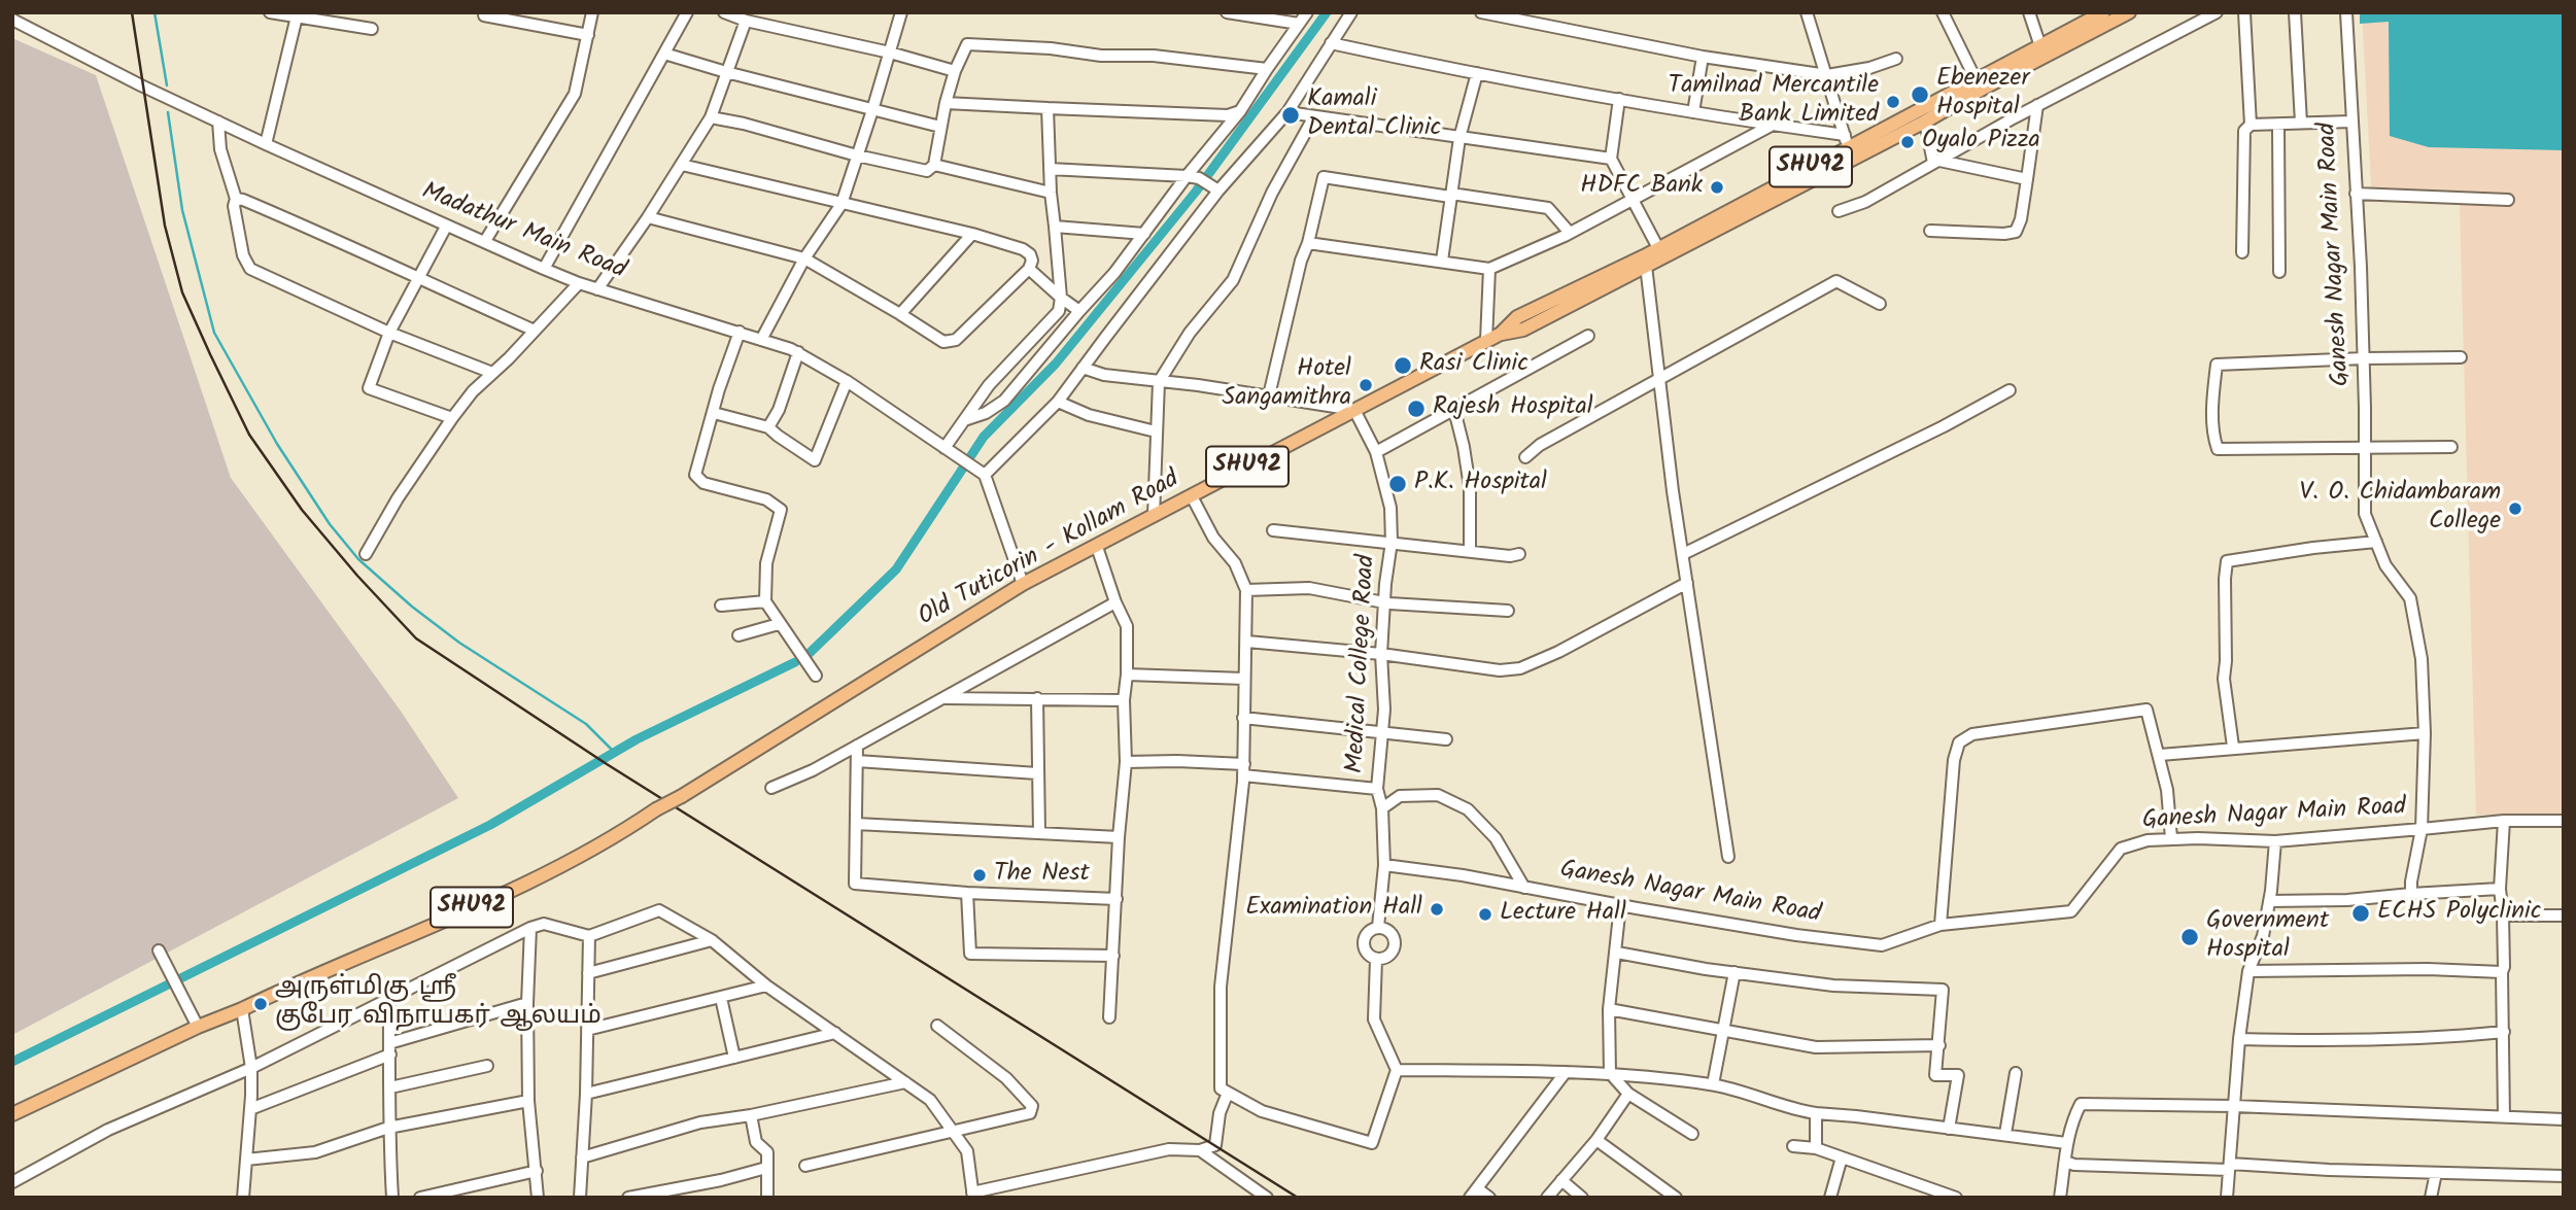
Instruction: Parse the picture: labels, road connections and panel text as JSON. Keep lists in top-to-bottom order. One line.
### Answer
{"streets":{"main road":["SHU92","Old Tuticorin - Kollam Road"],"street":["Madathur Main Road","Ganesh Nagar Main Road","Medical College Road"]},"crossings":[["Ganesh Nagar Main Road","Medical College Road"],["Old Tuticorin - Kollam Road","Medical College Road"]],"places":["Ebenezer Hospital","Tamilnad Mercantile Bank Limited","Kamali Dental Clinic","Oyalo Pizza","HDFC Bank","Rasi Clinic","Hotel Sangamithra","Rajesh Hospital","P.K. Hospital","V. O. Chidambaram College","The Nest","Examination Hall","ECHS Polyclinic","Lecture Hall","Government Hospital","அருள்மிகு ஶ்ரீ குபேர விநாயகர் ஆலயம்"]}
